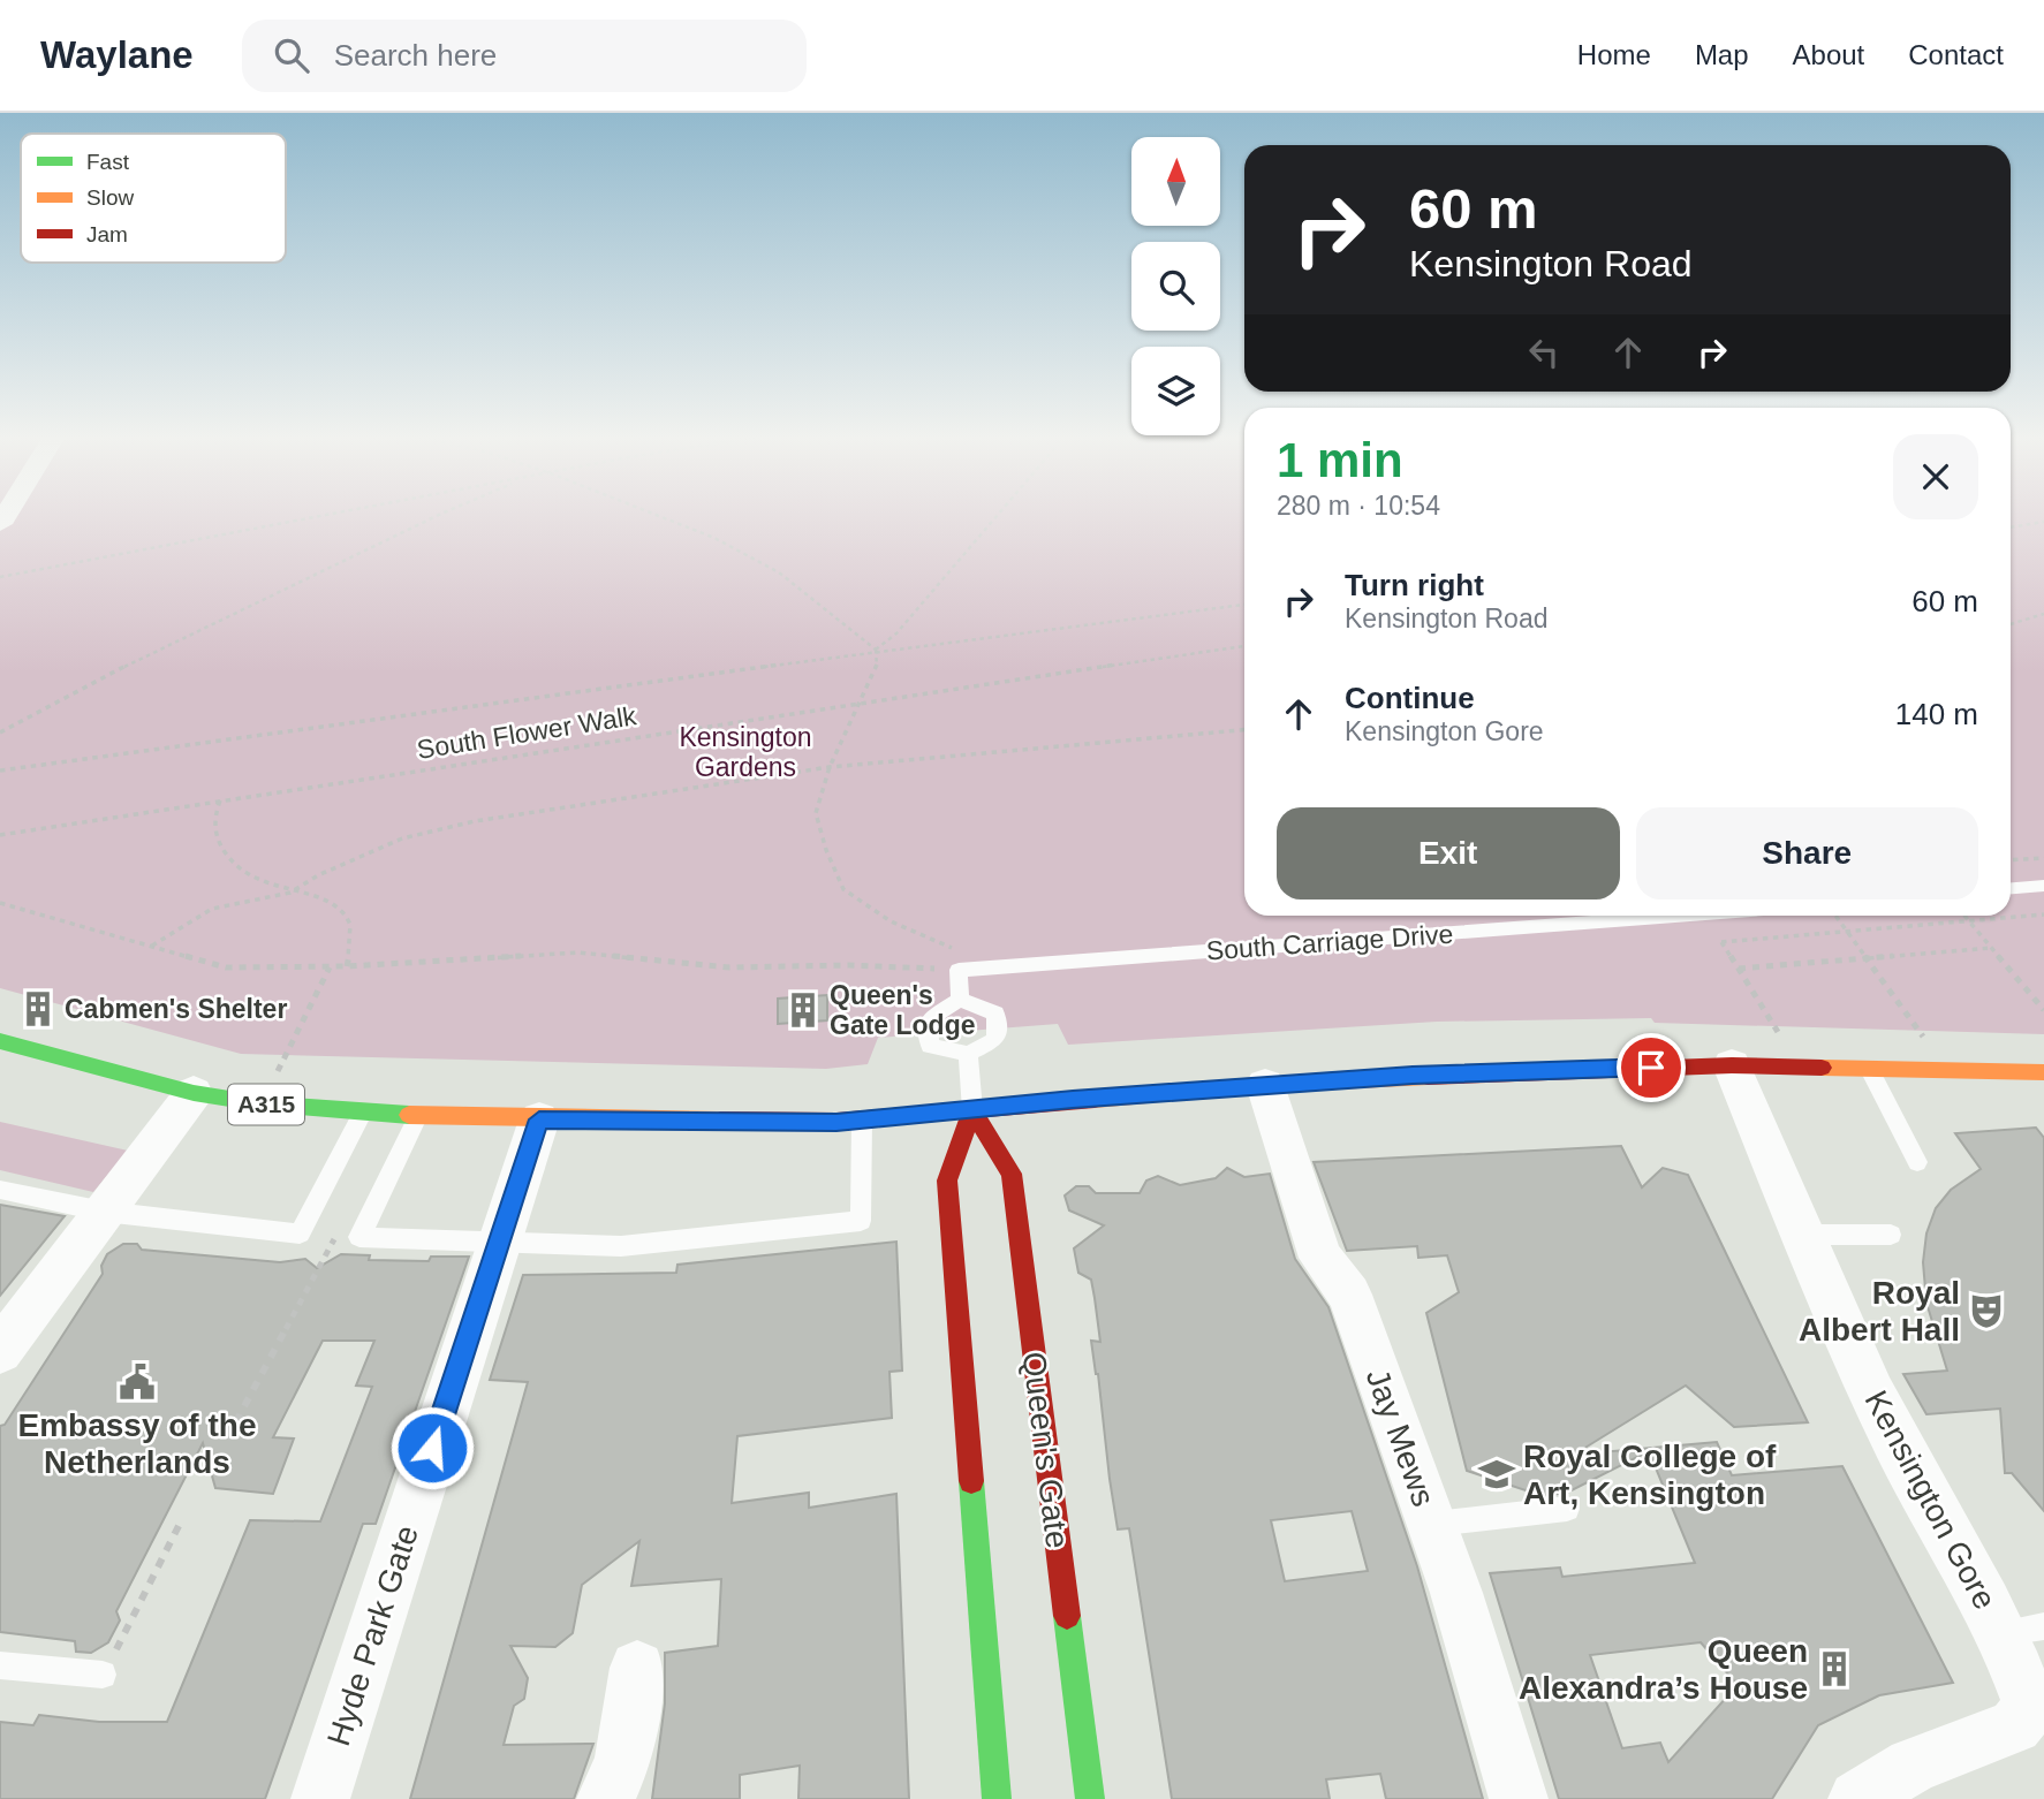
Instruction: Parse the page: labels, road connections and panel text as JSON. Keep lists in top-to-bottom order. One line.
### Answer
{"streets":{"main road":["A315","Queen's Gate"],"street":["Jay Mews","Kensington Gore","Hyde Park Gate"],"lane":["South Carriage Drive"],"path":["South Flower Walk"]},"crossings":[["A315","Jay Mews"],["A315","Queen's Gate"],["A315","Kensington Gore"],["A315","Hyde Park Gate"]],"parks":["Kensington Gardens"],"places":{"building":["Cabmen's Shelter","Queen's Gate Lodge","Queen Alexandra’s House"],"theatre":["Royal Albert Hall"],"public building":["Embassy of the Netherlands"],"school or university":["Royal College of Art, Kensington"]},"legend":["Fast","Slow","Jam"],"north":"top","page":{"header":"Waylane","search":"Search here","nav":["Home","Map","About","Contact"],"turn":["60 m","Kensington Road"],"heading":["1 min","280 m · 10:54"],"list":[{"name":"Turn right","note":"Kensington Road","value":"60 m"},{"name":"Continue","note":"Kensington Gore","value":"140 m"}],"buttons":["Exit","Share"]}}
